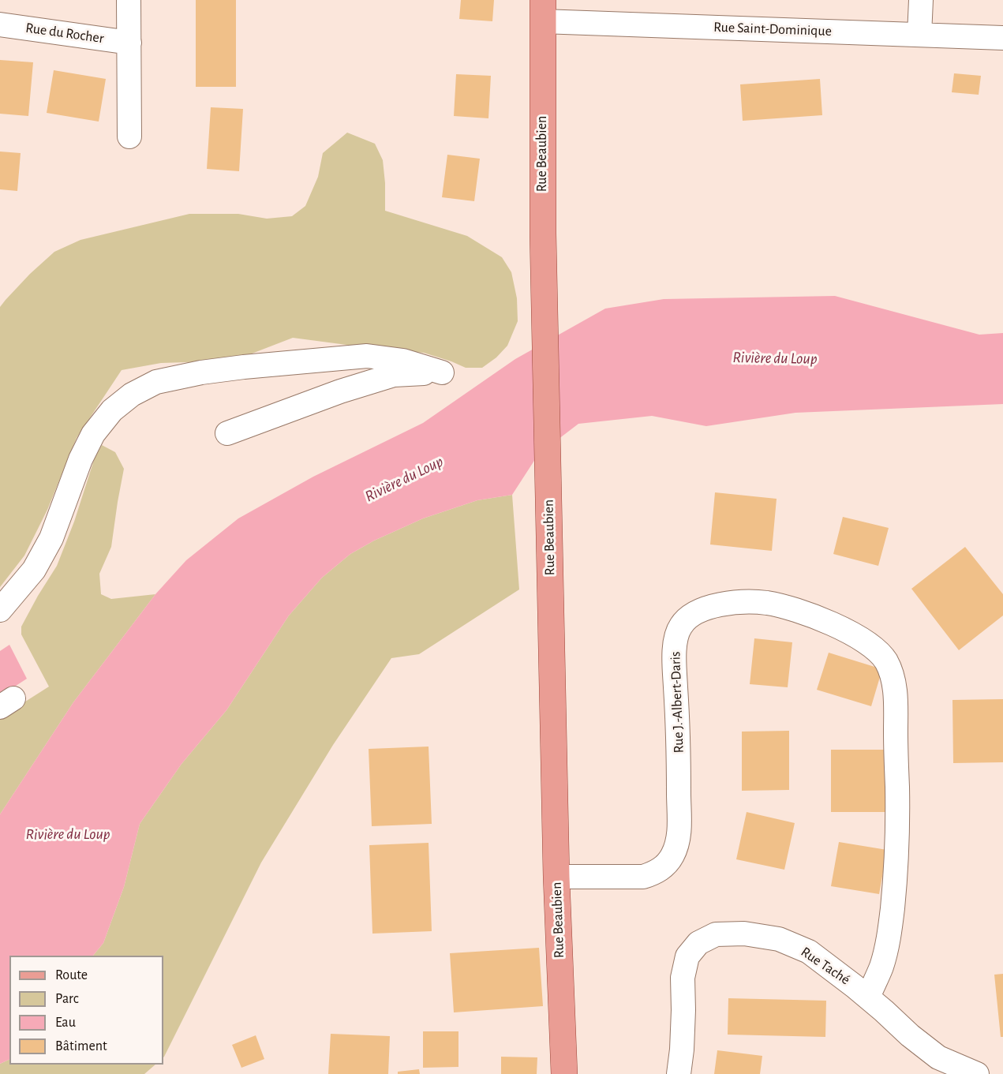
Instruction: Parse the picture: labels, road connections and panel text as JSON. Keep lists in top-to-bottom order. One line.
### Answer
{"streets":{"main road":["Rue Beaubien"],"street":["Rue Saint-Dominique","Rue du Rocher","Rue J.-Albert-Daris","Rue Taché"]},"crossings":[["Rue Saint-Dominique","Rue Beaubien"],["Rue Beaubien","Rue J.-Albert-Daris"],["Rue J.-Albert-Daris","Rue Taché"]],"water":["Rivière du Loup"],"legend":["Route","Parc","Eau","Bâtiment"]}
